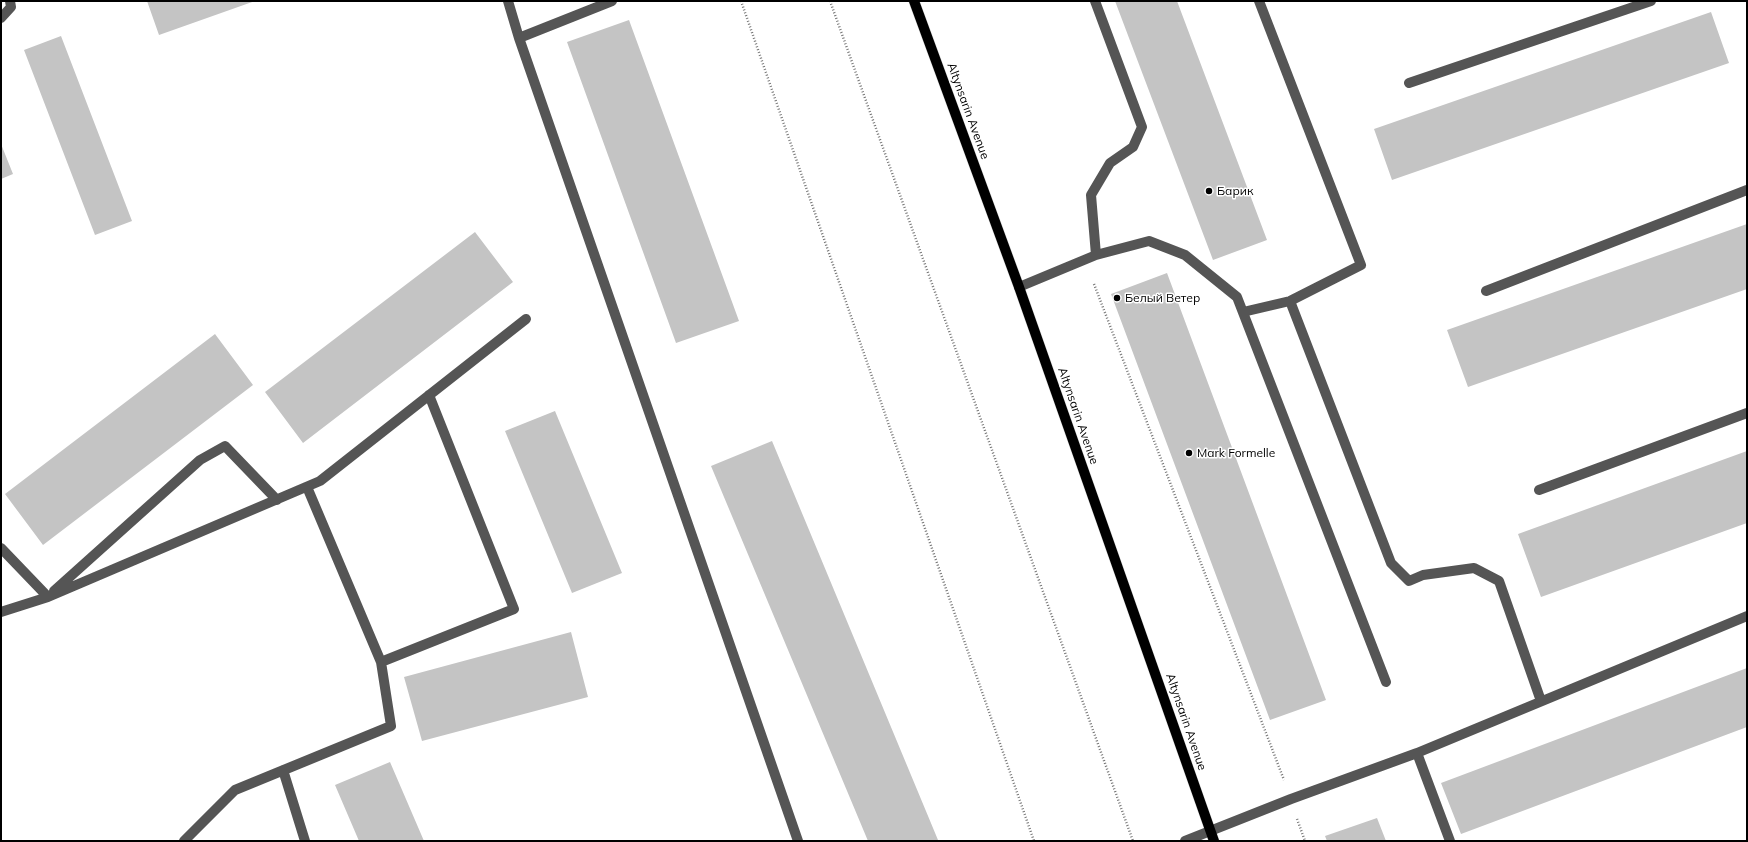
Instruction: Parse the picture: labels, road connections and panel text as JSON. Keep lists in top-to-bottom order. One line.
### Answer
{"streets":{"main road":["Altynsarin Avenue"]},"places":["Барик","Белый Ветер","Mark Formelle"]}
